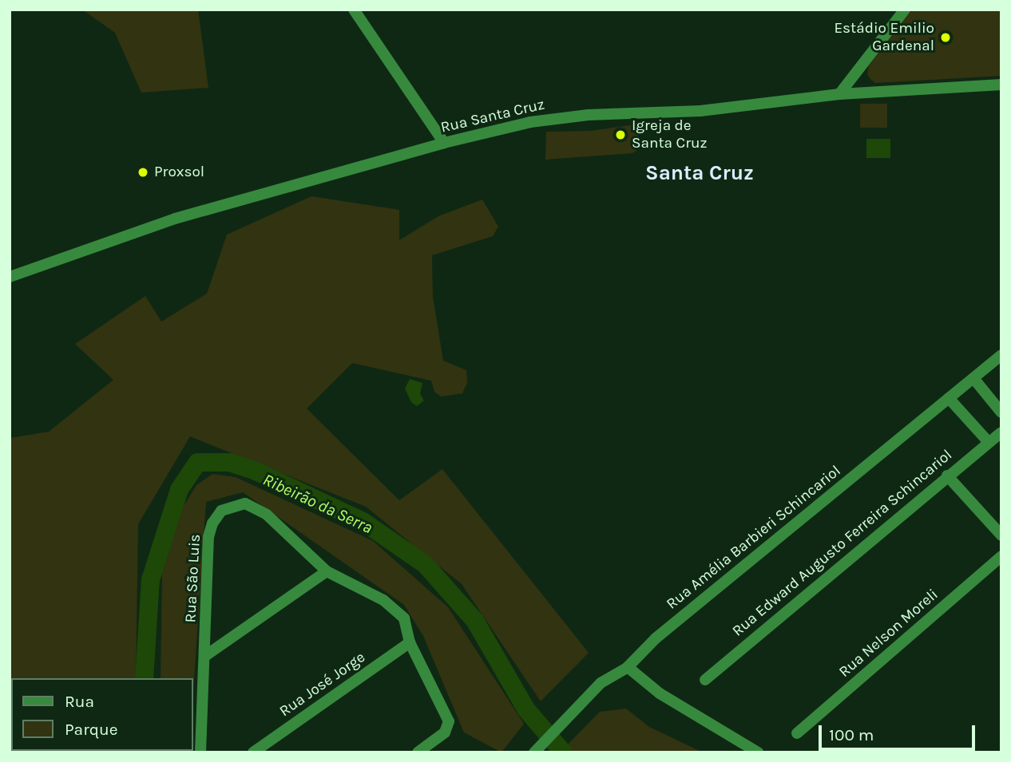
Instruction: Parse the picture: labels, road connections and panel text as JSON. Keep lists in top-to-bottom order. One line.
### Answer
{"streets":{"street":["Rua Santa Cruz","Rua Amélia Barbieri Schincariol","Rua Edward Augusto Ferreira Schincariol","Rua São Luis","Rua Nelson Moreli","Rua José Jorge"]},"crossings":[["Rua São Luis","Rua José Jorge"]],"districts":["Santa Cruz"],"water":["Ribeirão da Serra"],"places":["Estádio Emilio Gardenal","Igreja de Santa Cruz","Proxsol"],"legend":["Rua","Parque"],"scale_bar":"100 m"}
